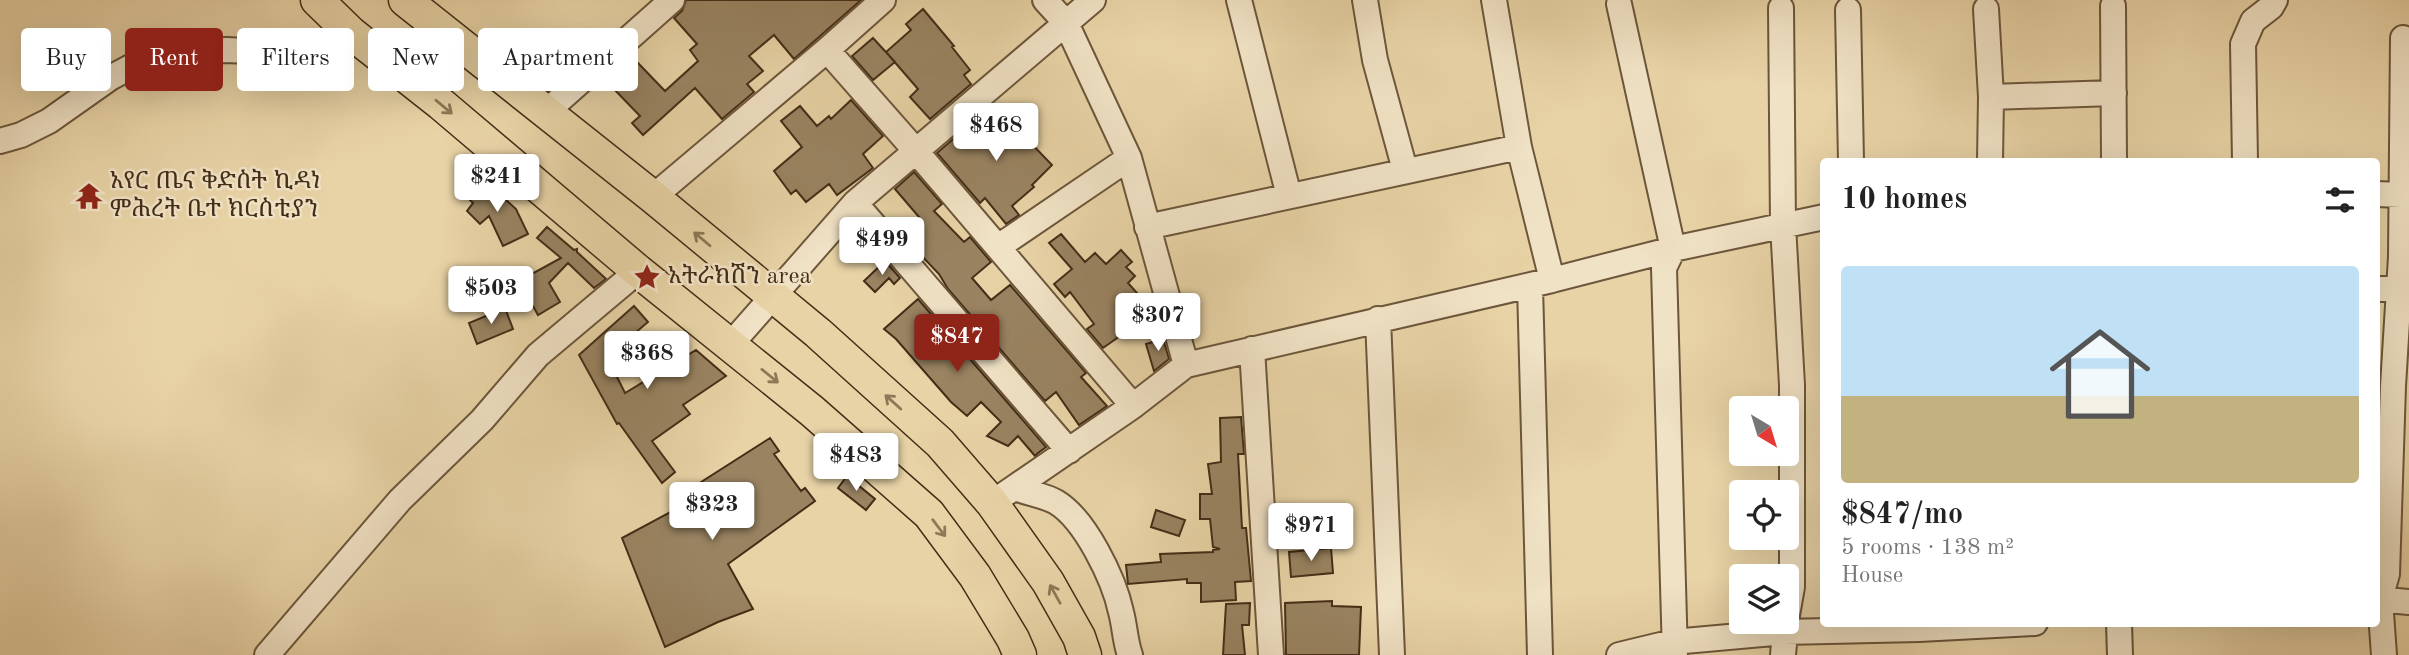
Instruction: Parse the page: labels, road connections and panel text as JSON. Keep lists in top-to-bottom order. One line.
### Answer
{"places":{"temple":["አየር ጤና ቅድስት ኪዳነ ምሕረት ቤተ ክርስቲያን"],"place":["አትራክሽን area"]},"north":"bottom right","page":{"chip":["Buy","Rent","Filters","New","Apartment"],"price":["$468","$241","$499","$503","$307","$847","$368","$483","$323","$971"],"heading":"10 homes","list":[{"name":"$847/mo","note":"5 rooms · 138 m² · House"}]}}
